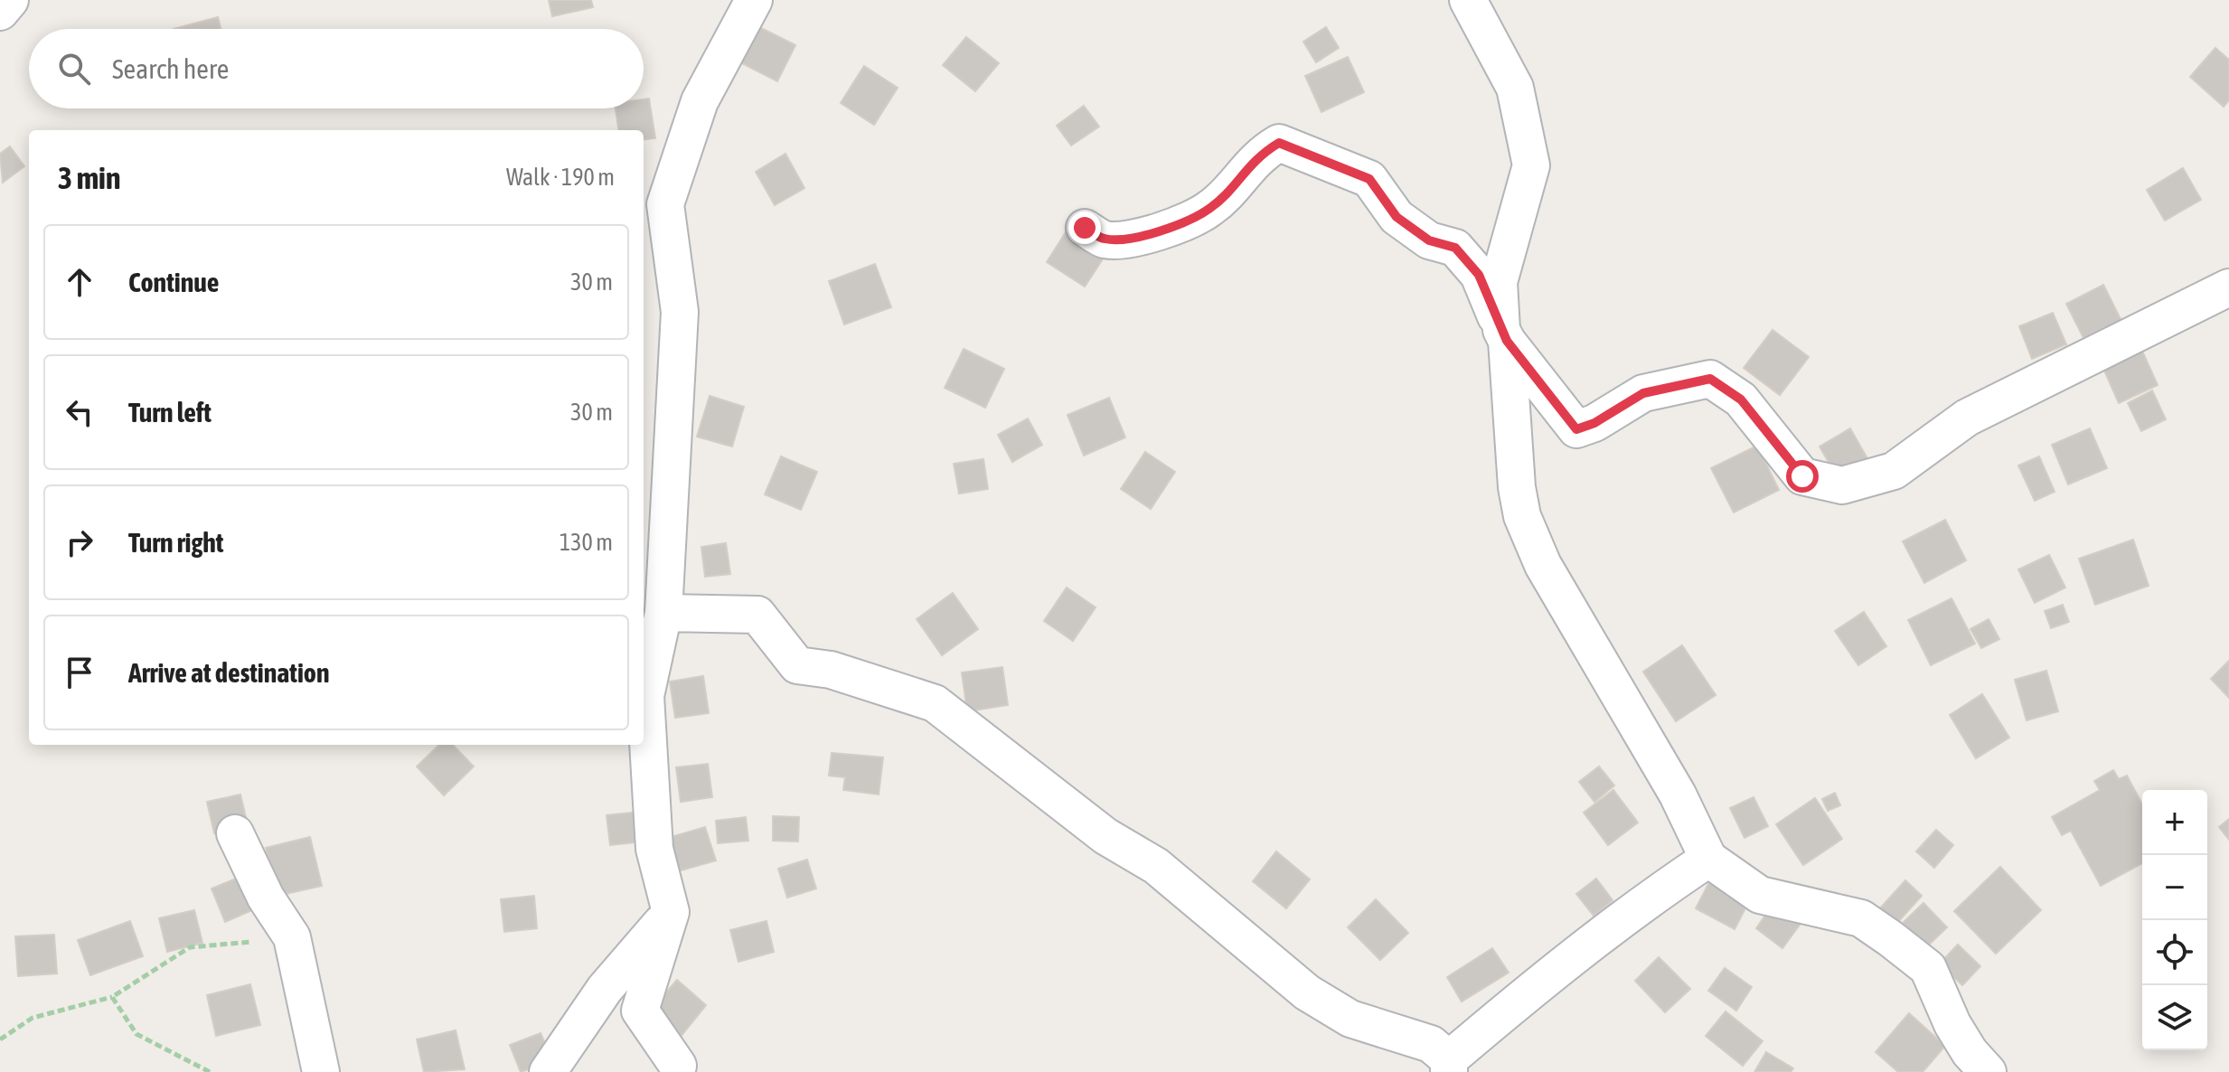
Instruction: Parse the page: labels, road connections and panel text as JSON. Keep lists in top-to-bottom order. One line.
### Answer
{"page":{"search":"Search here","heading":["3 min","Walk · 190 m"],"list":[["Continue","30 m"],["Turn left","30 m"],["Turn right","130 m"],"Arrive at destination"],"map_buttons":["+","−"]}}
